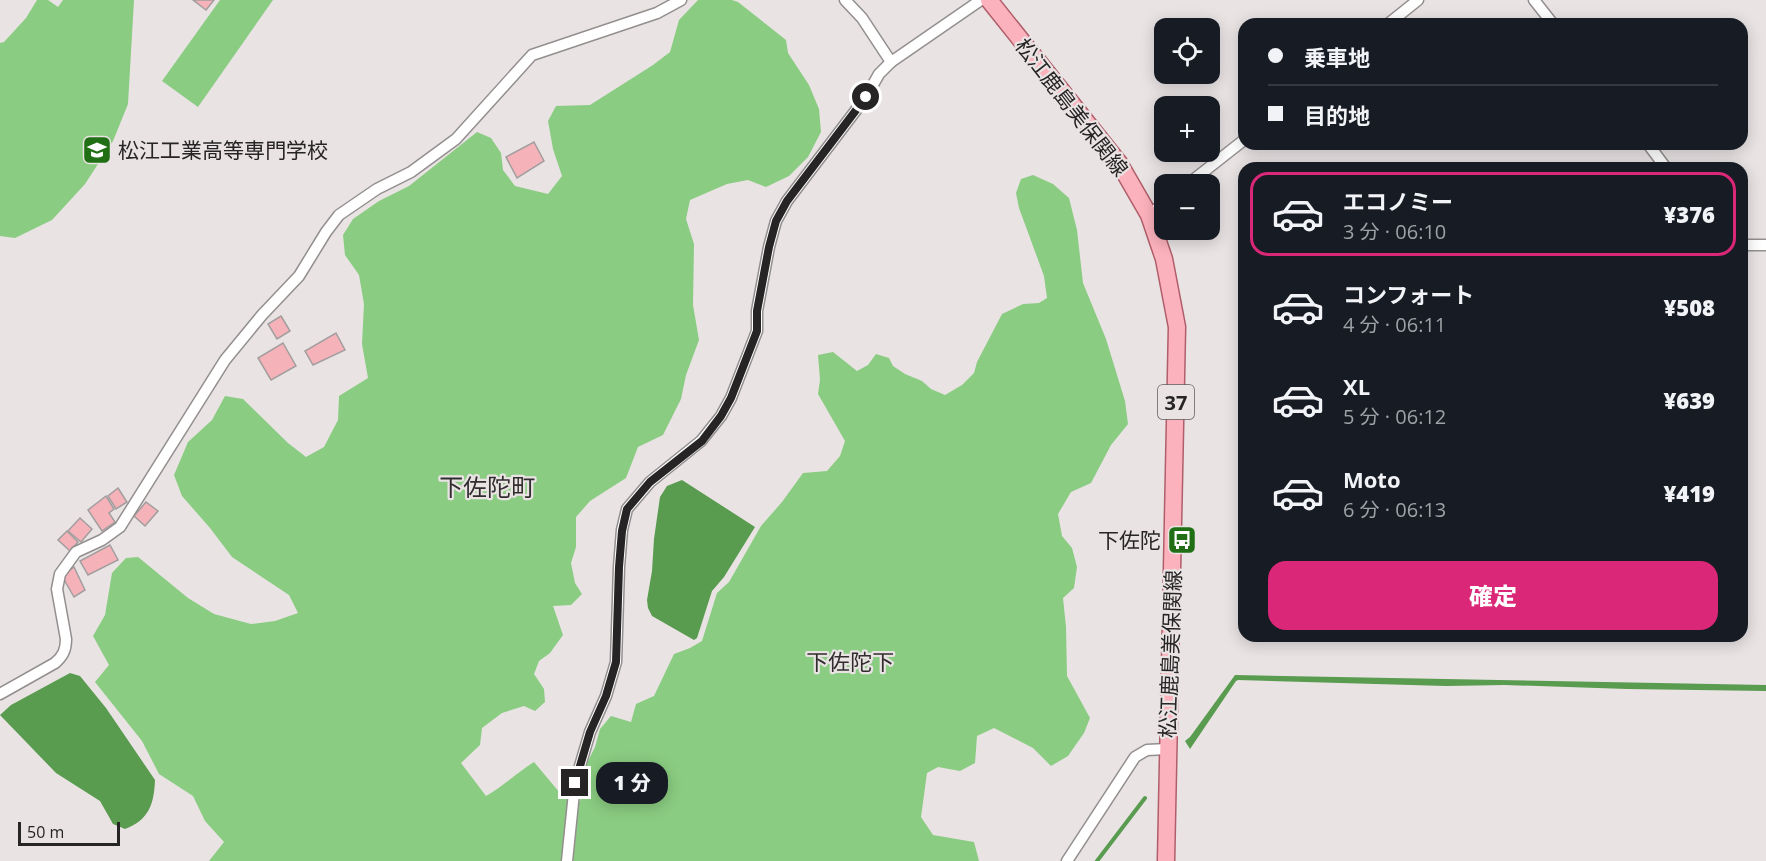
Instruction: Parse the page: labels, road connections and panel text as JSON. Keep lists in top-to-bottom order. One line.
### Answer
{"streets":{"main road":["松江鹿島美保関線","37"]},"districts":["下佐陀町","下佐陀下"],"places":{"school or university":["松江工業高等専門学校"],"bus stop":["下佐陀"]},"scale_bar":"50 m","page":{"map_buttons":["+","−"],"banner":["乗車地","目的地"],"list":[{"name":"エコノミー","note":"3 分 · 06:10","value":"¥376"},{"name":"コンフォート","note":"4 分 · 06:11","value":"¥508"},{"name":"XL","note":"5 分 · 06:12","value":"¥639"},{"name":"Moto","note":"6 分 · 06:13","value":"¥419"}],"buttons":"確定","bubble":"1 分","scale":"50 m"}}
